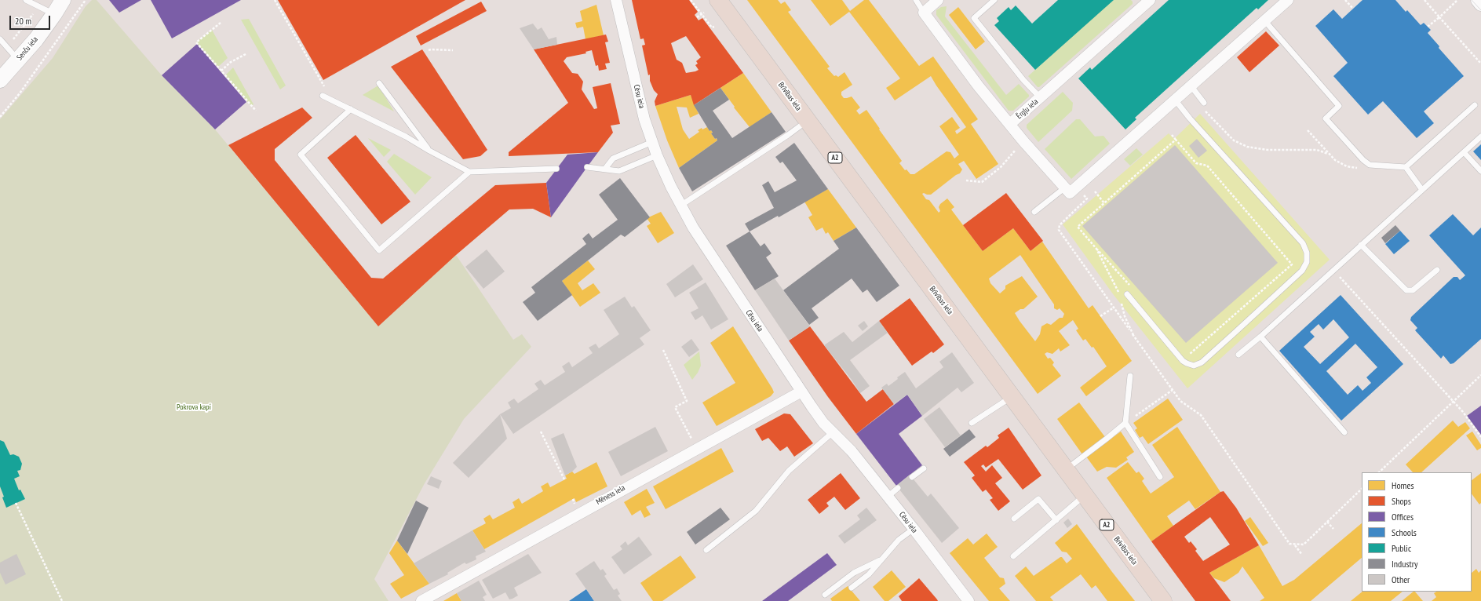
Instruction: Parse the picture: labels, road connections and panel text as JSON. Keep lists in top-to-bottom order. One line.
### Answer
{"streets":{"highway":["Brīvības iela","A2"],"main road":["Senču iela"],"street":["Cēsu iela","Ērgļu iela","Mēness iela"]},"crossings":[["Cēsu iela","Mēness iela"]],"parks":["Pokrova kapi"],"legend":["Homes","Shops","Offices","Schools","Public","Industry","Other"],"scale_bar":"20 m"}
